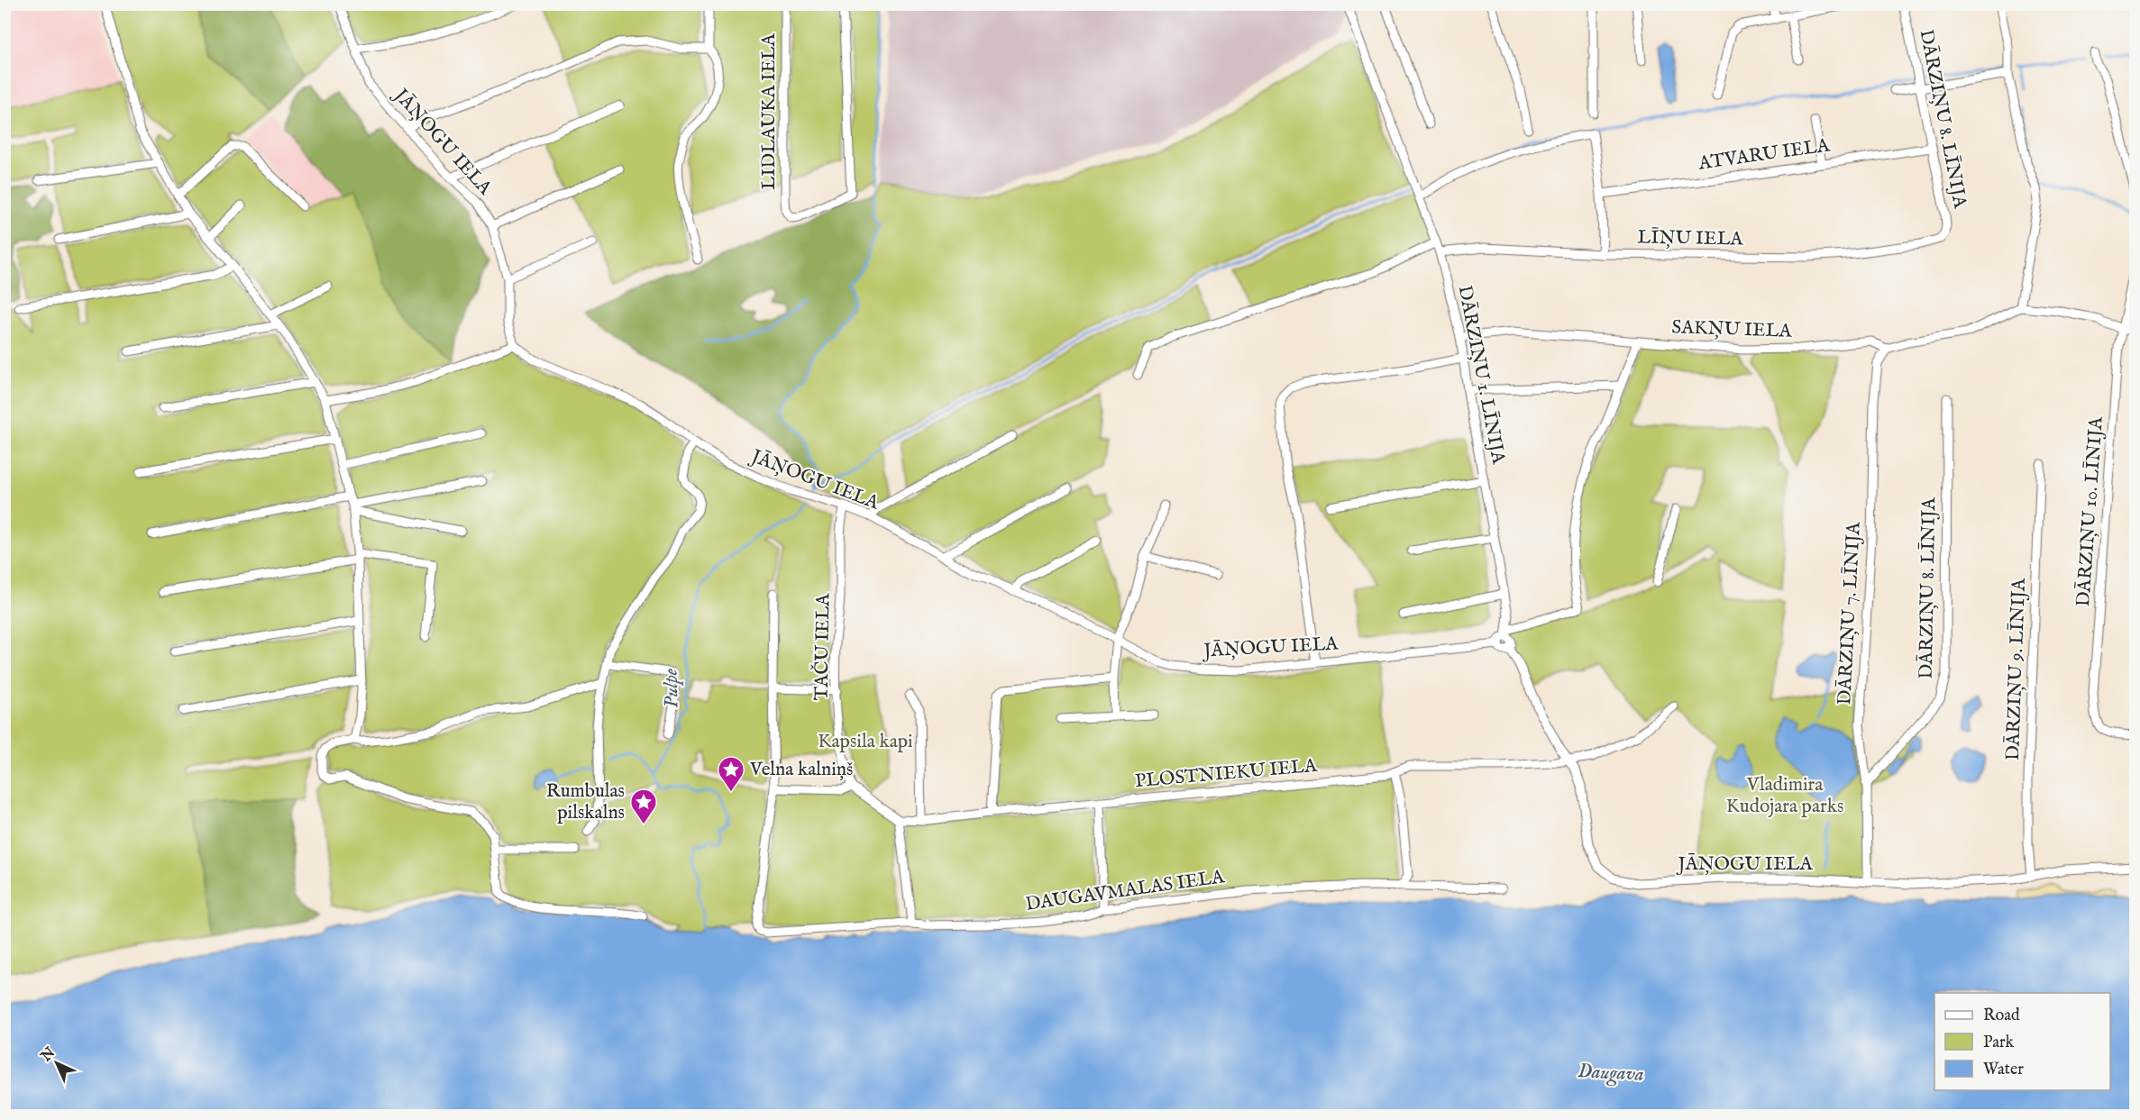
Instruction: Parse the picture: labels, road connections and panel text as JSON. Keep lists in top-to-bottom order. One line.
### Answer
{"streets":{"street":["LIDLAUKA IELA","DĀRZIŅU 8. LĪNIJA","JĀŅOGU IELA","ATVARU IELA","LĪŅU IELA","SAKŅU IELA","DĀRZIŅU 1. LĪNIJA","DĀRZIŅU 10. LĪNIJA","DĀRZIŅU 7. LĪNIJA","TAČU IELA","DĀRZIŅU 9. LĪNIJA","PLOSTNIEKU IELA","DAUGAVMALAS IELA"]},"crossings":[["DĀRZIŅU 8. LĪNIJA","ATVARU IELA"],["DĀRZIŅU 8. LĪNIJA","LĪŅU IELA"],["DĀRZIŅU 8. LĪNIJA","DĀRZIŅU 7. LĪNIJA"],["JĀŅOGU IELA","DĀRZIŅU 1. LĪNIJA"],["JĀŅOGU IELA","DĀRZIŅU 7. LĪNIJA"],["JĀŅOGU IELA","TAČU IELA"],["JĀŅOGU IELA","DĀRZIŅU 9. LĪNIJA"],["JĀŅOGU IELA","PLOSTNIEKU IELA"],["LĪŅU IELA","DĀRZIŅU 1. LĪNIJA"],["SAKŅU IELA","DĀRZIŅU 1. LĪNIJA"],["SAKŅU IELA","DĀRZIŅU 7. LĪNIJA"]],"water":["Pulpe","Daugava"],"parks":["Kapsila kapi","Vladimira Kudojara parks"],"places":{"place":["Velna kalniņš","Rumbulas pilskalns"]},"legend":["Road","Park","Water"],"north":"top left"}
